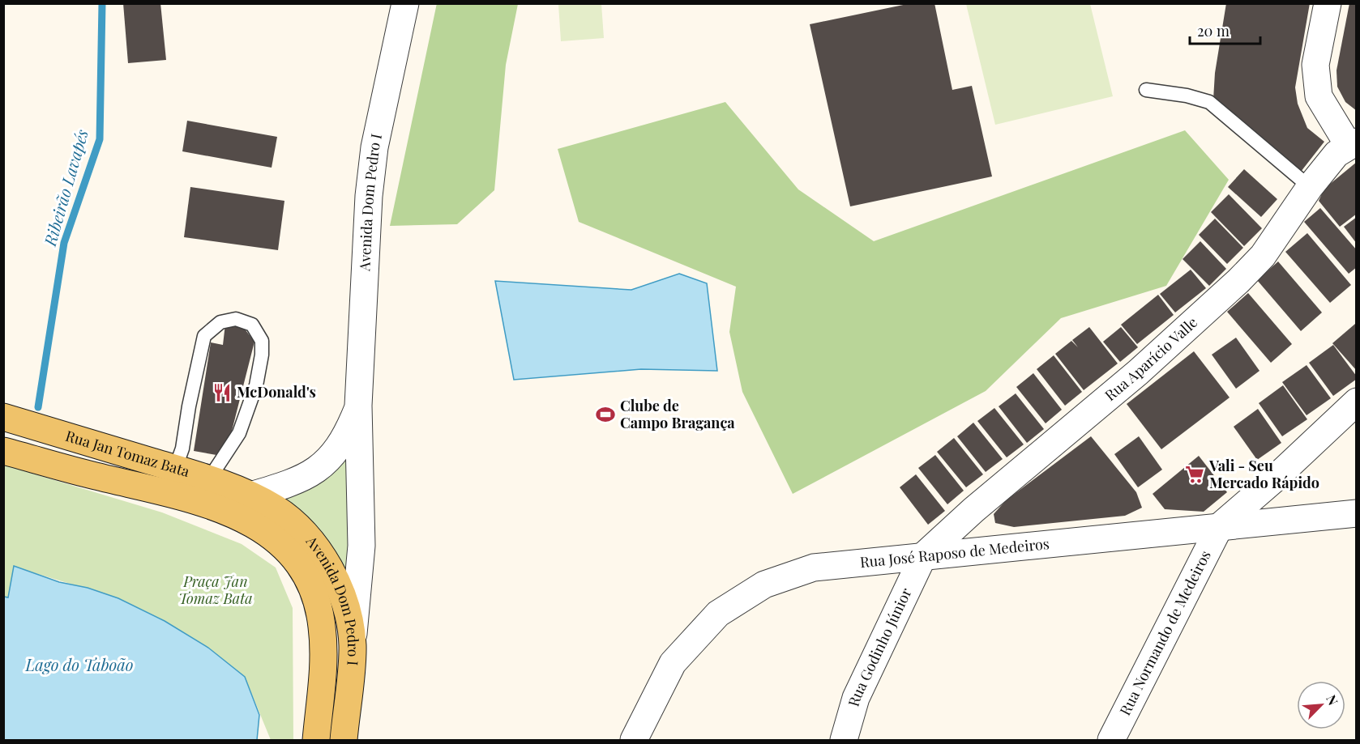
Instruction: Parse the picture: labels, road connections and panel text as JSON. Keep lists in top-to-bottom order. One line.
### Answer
{"streets":{"main road":["Avenida Dom Pedro I","Rua Jan Tomaz Bata"],"street":["Rua Aparício Valle","Rua José Raposo de Medeiros","Rua Normando de Medeiros","Rua Godinho Júnior"]},"crossings":[["Avenida Dom Pedro I","Rua Jan Tomaz Bata"],["Rua Aparício Valle","Rua José Raposo de Medeiros"],["Rua Aparício Valle","Rua Godinho Júnior"],["Rua José Raposo de Medeiros","Rua Normando de Medeiros"],["Rua José Raposo de Medeiros","Rua Godinho Júnior"]],"water":["Ribeirão Lavapés","Lago do Taboão"],"parks":["Praça Jan Tomaz Bata"],"places":{"restaurant":["McDonald's"],"sports":["Clube de Campo Bragança"],"supermarket":["Vali - Seu Mercado Rápido"]},"scale_bar":"20 m","north":"top right"}
